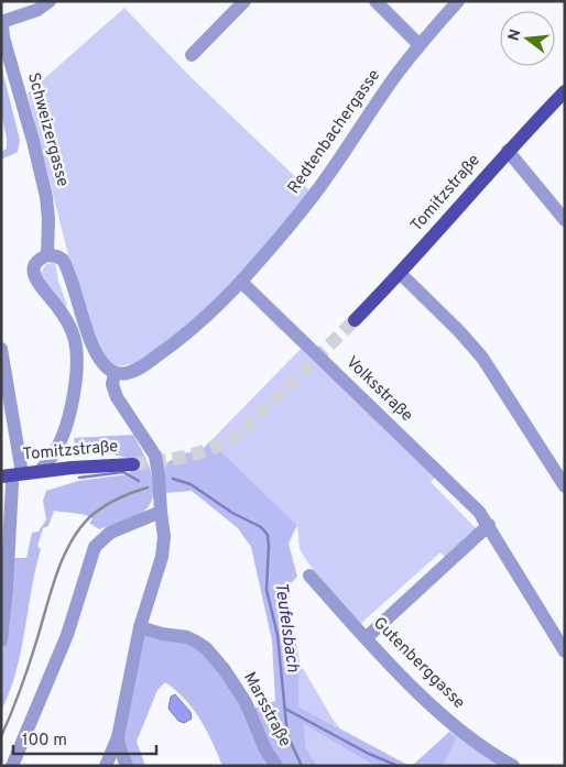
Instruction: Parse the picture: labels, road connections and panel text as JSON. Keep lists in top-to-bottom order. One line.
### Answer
{"streets":{"main road":["Tomitzstraße"],"street":["Schweizergasse","Redtenbachergasse","Volksstraße","Gutenberggasse","Marsstraße"]},"crossings":[["Redtenbachergasse","Volksstraße"]],"water":["Teufelsbach"],"scale_bar":"100 m","north":"left"}
